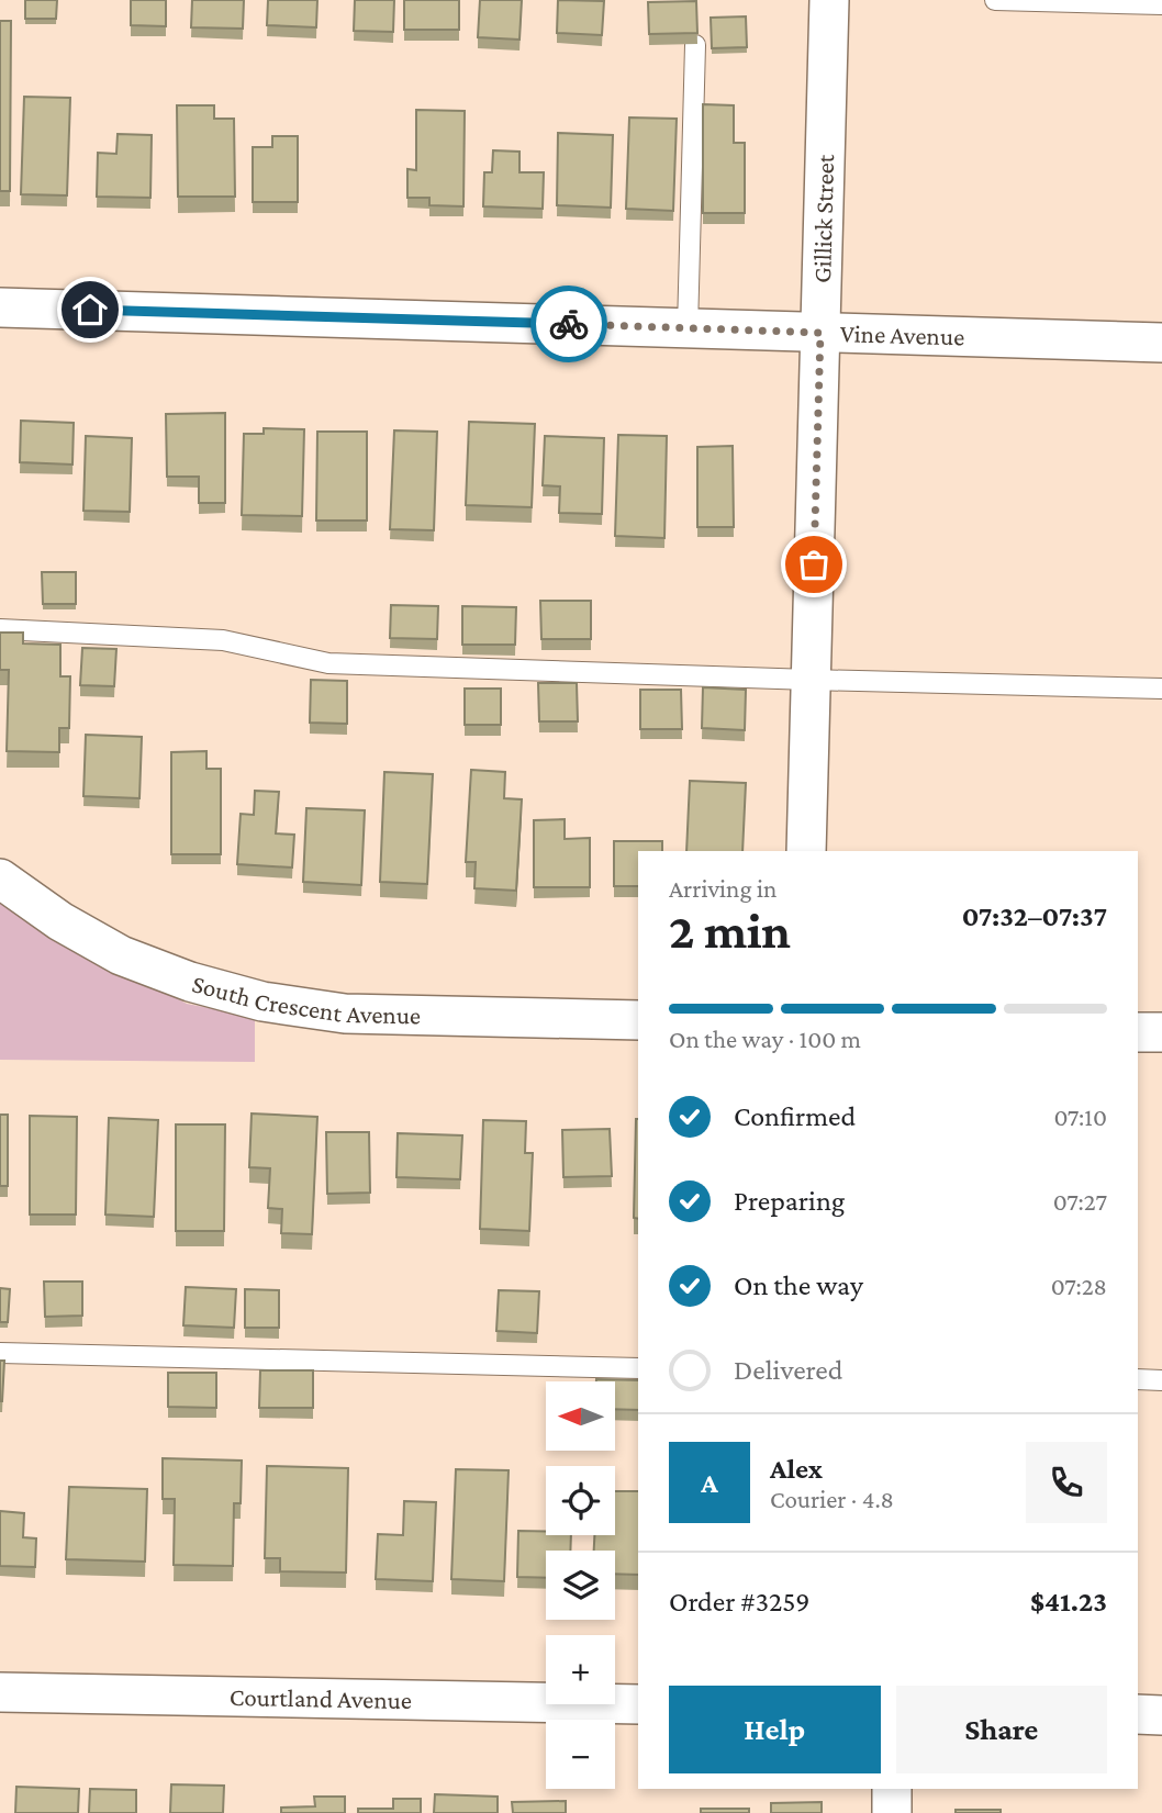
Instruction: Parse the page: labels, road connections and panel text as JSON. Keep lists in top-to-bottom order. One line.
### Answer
{"streets":{"street":["Gillick Street","Vine Avenue","South Crescent Avenue","Courtland Avenue"]},"crossings":[["Gillick Street","Vine Avenue"]],"north":"left","page":{"heading":["2 min","Arriving in","07:32–07:37"],"panel":["Alex","Courier · 4.8","Order #3259","$41.23"],"bar":"On the way · 100 m","list":[["Confirmed","07:10"],["Preparing","07:27"],["On the way","07:28"],"Delivered"],"map_buttons":["+","−"],"round":"A","buttons":["Help","Share"]}}
